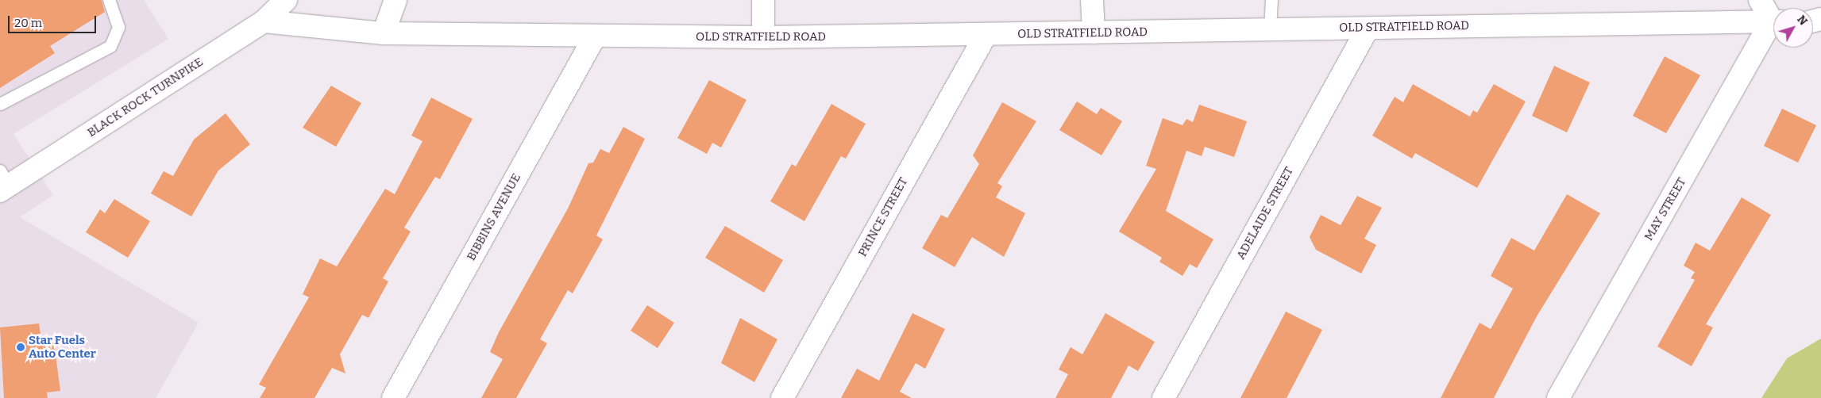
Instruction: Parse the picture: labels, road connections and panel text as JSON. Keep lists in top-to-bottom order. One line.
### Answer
{"streets":{"street":["OLD STRATFIELD ROAD","BLACK ROCK TURNPIKE","MAY STREET","ADELAIDE STREET","BIBBINS AVENUE","PRINCE STREET"]},"crossings":[["OLD STRATFIELD ROAD","BLACK ROCK TURNPIKE"],["OLD STRATFIELD ROAD","ADELAIDE STREET"],["OLD STRATFIELD ROAD","BIBBINS AVENUE"],["OLD STRATFIELD ROAD","PRINCE STREET"]],"places":["Star Fuels Auto Center"],"scale_bar":"20 m","north":"top right"}
